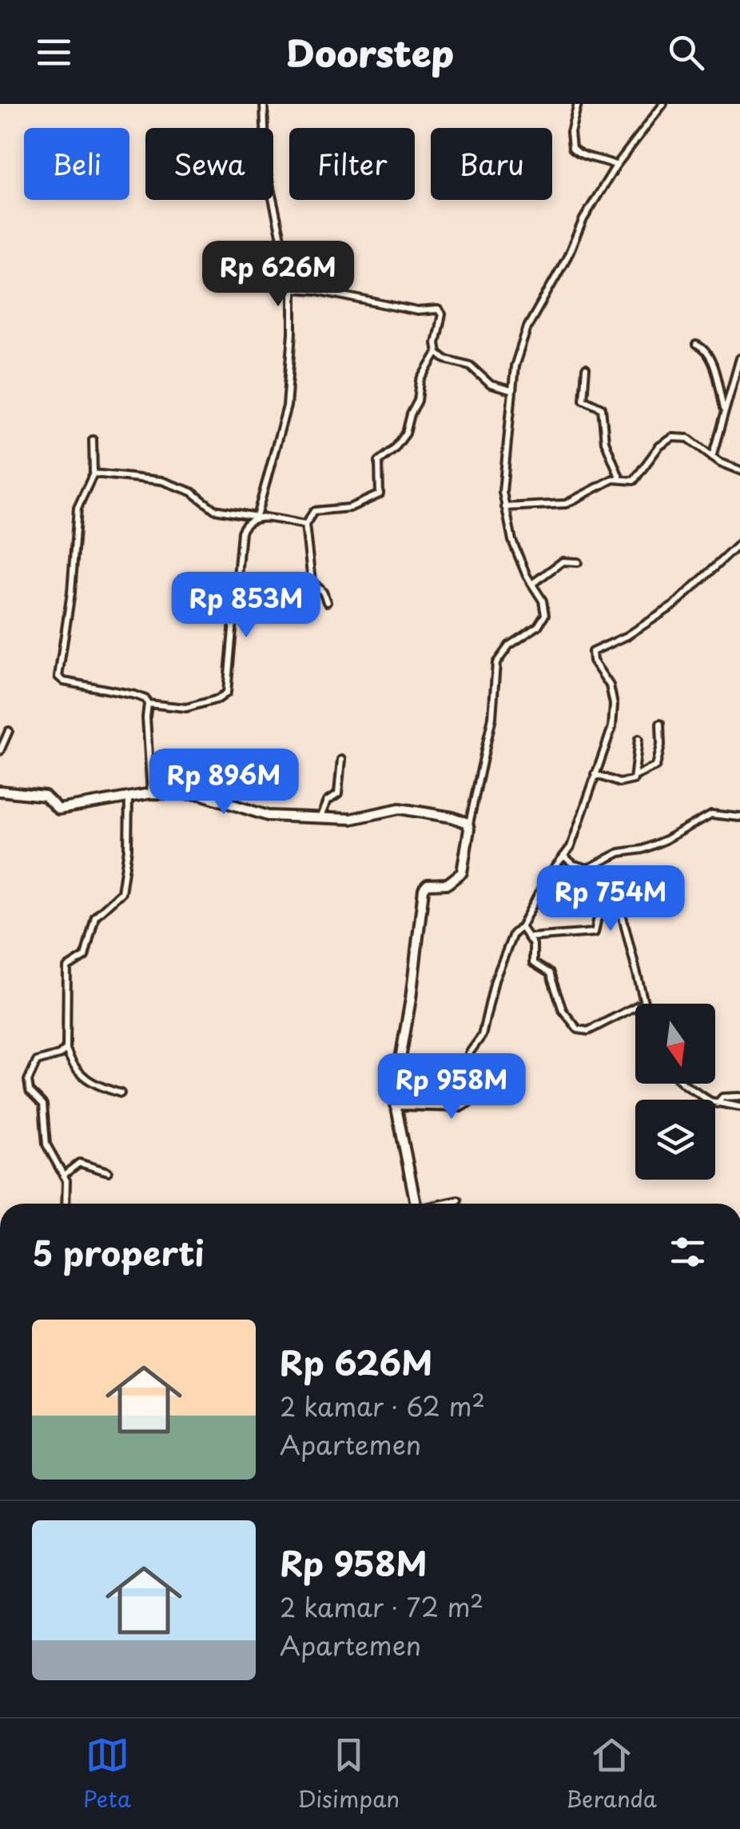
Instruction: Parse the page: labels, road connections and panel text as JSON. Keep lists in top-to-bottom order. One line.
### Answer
{"north":"bottom","page":{"header":"Doorstep","chip":["Beli","Sewa","Filter","Baru"],"price":["Rp 626M","Rp 853M","Rp 896M","Rp 754M","Rp 958M"],"heading":"5 properti","list":[{"name":"Rp 626M","note":"2 kamar · 62 m² · Apartemen"},{"name":"Rp 958M","note":"2 kamar · 72 m² · Apartemen"}],"tabs":["Peta","Disimpan","Beranda"]}}
